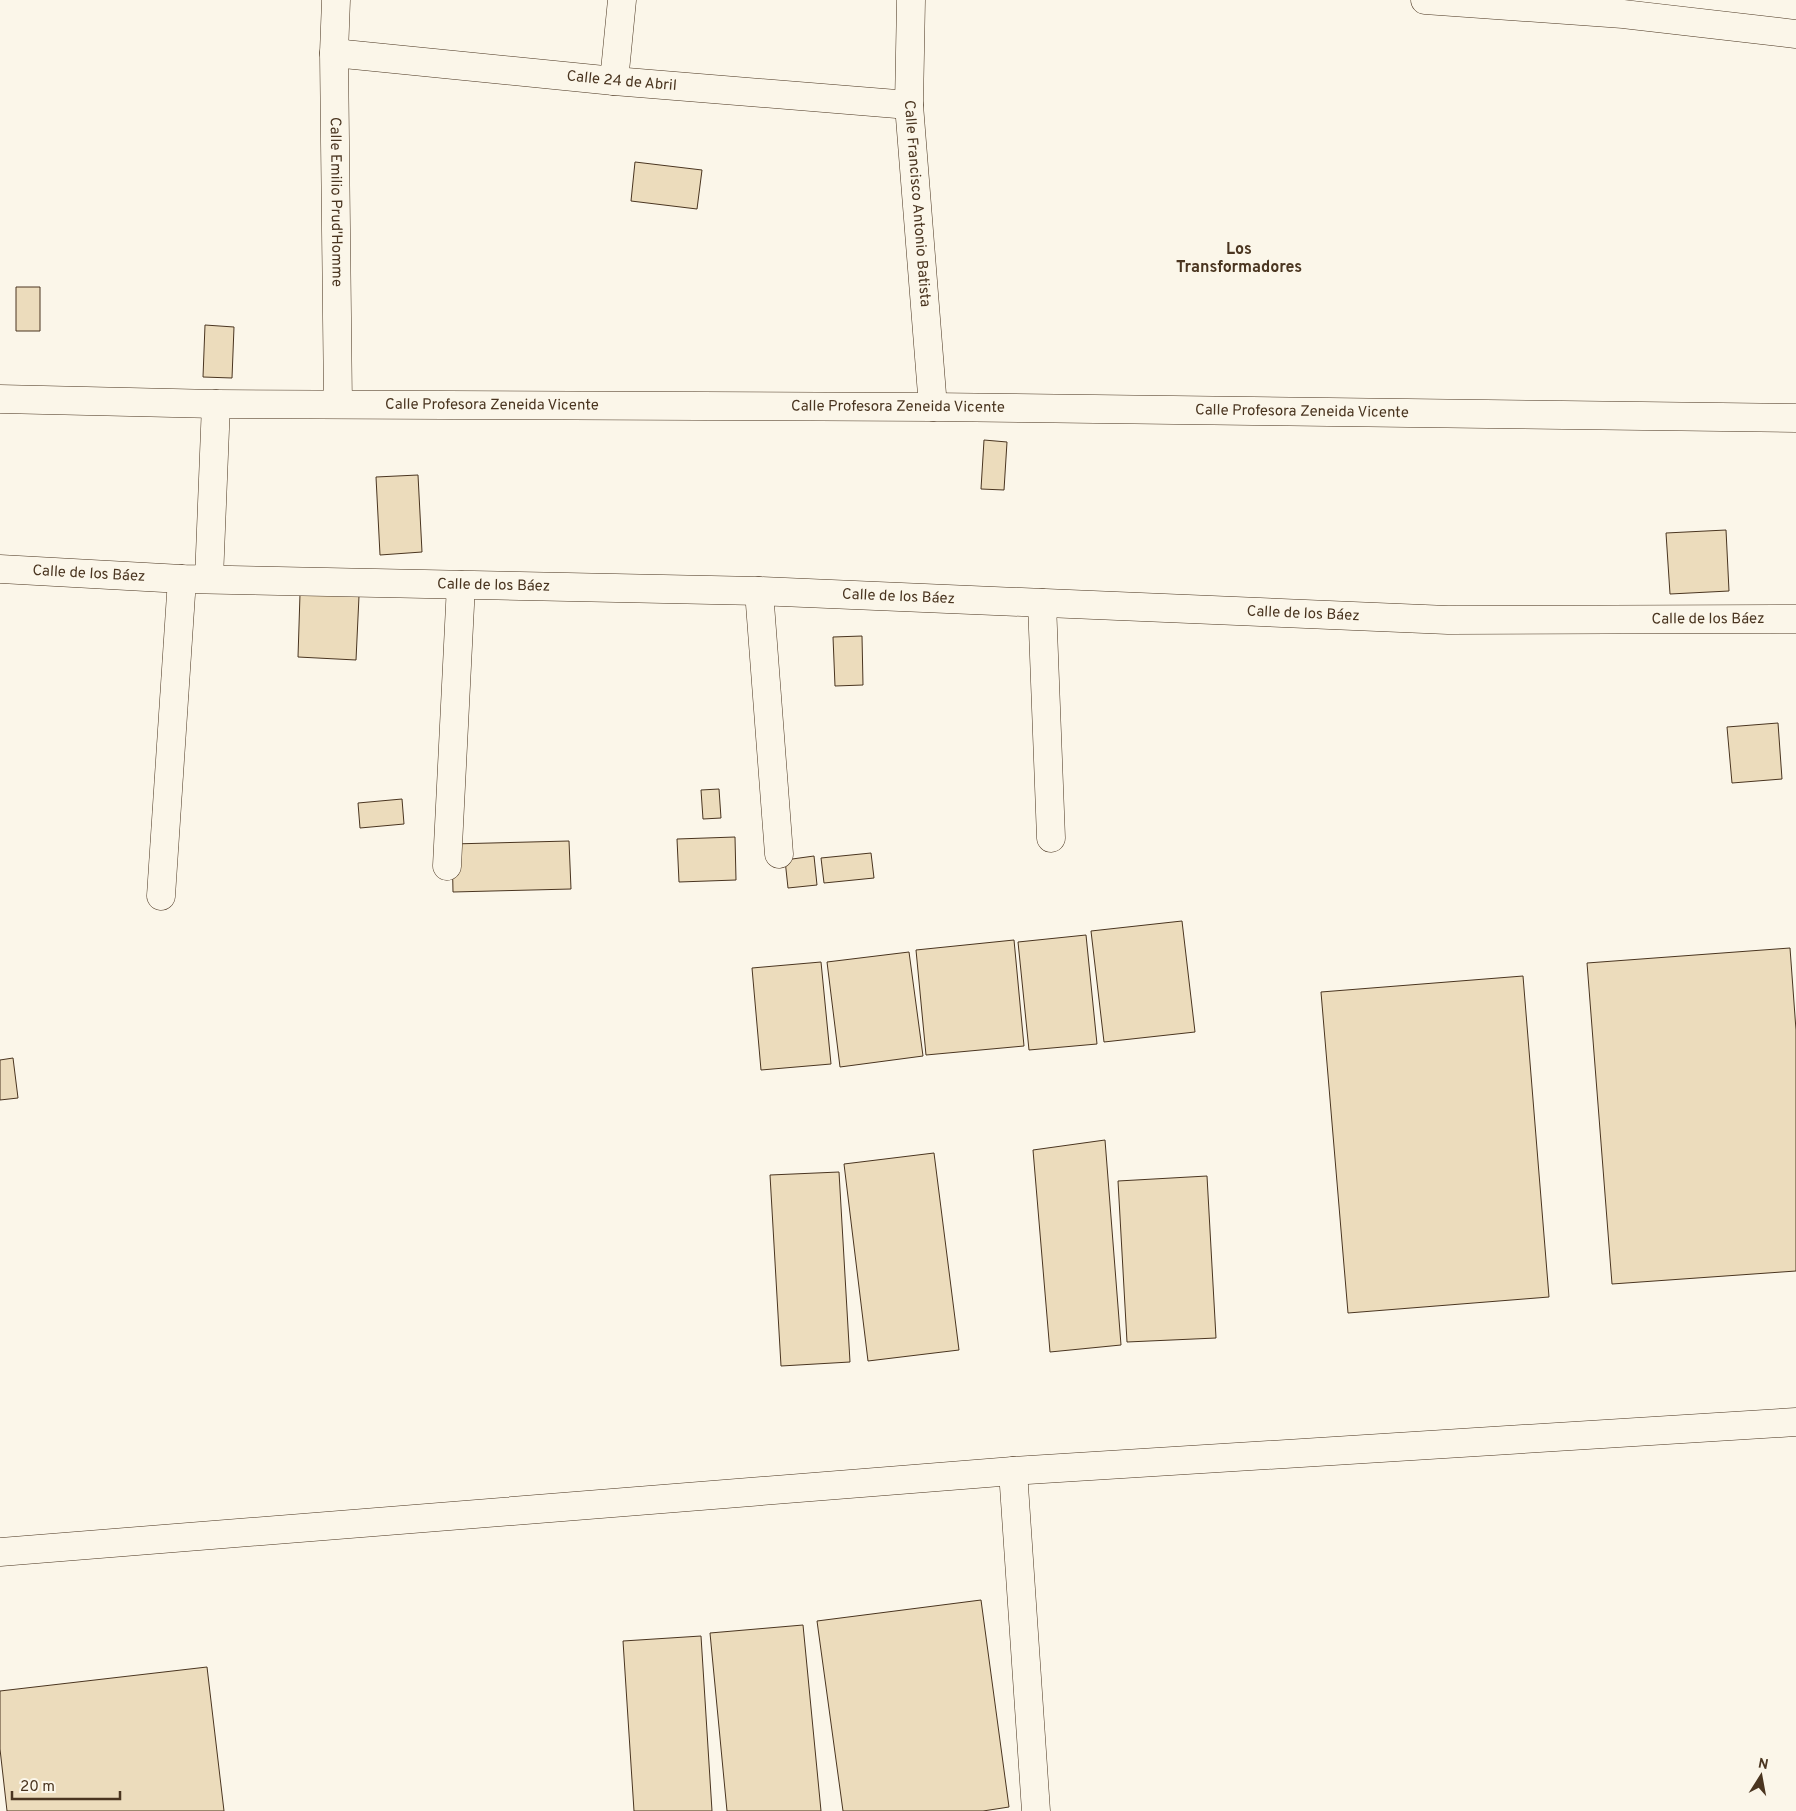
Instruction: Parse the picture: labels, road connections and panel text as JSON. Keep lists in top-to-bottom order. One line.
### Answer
{"streets":{"street":["Calle 24 de Abril","Calle Emilio Prud'Homme","Calle Francisco Antonio Batista","Calle Profesora Zeneida Vicente","Calle de los Báez"]},"crossings":[["Calle 24 de Abril","Calle Emilio Prud'Homme"],["Calle 24 de Abril","Calle Francisco Antonio Batista"],["Calle Emilio Prud'Homme","Calle Profesora Zeneida Vicente"],["Calle Francisco Antonio Batista","Calle Profesora Zeneida Vicente"]],"districts":["Los Transformadores"],"scale_bar":"20 m","north":"top"}
